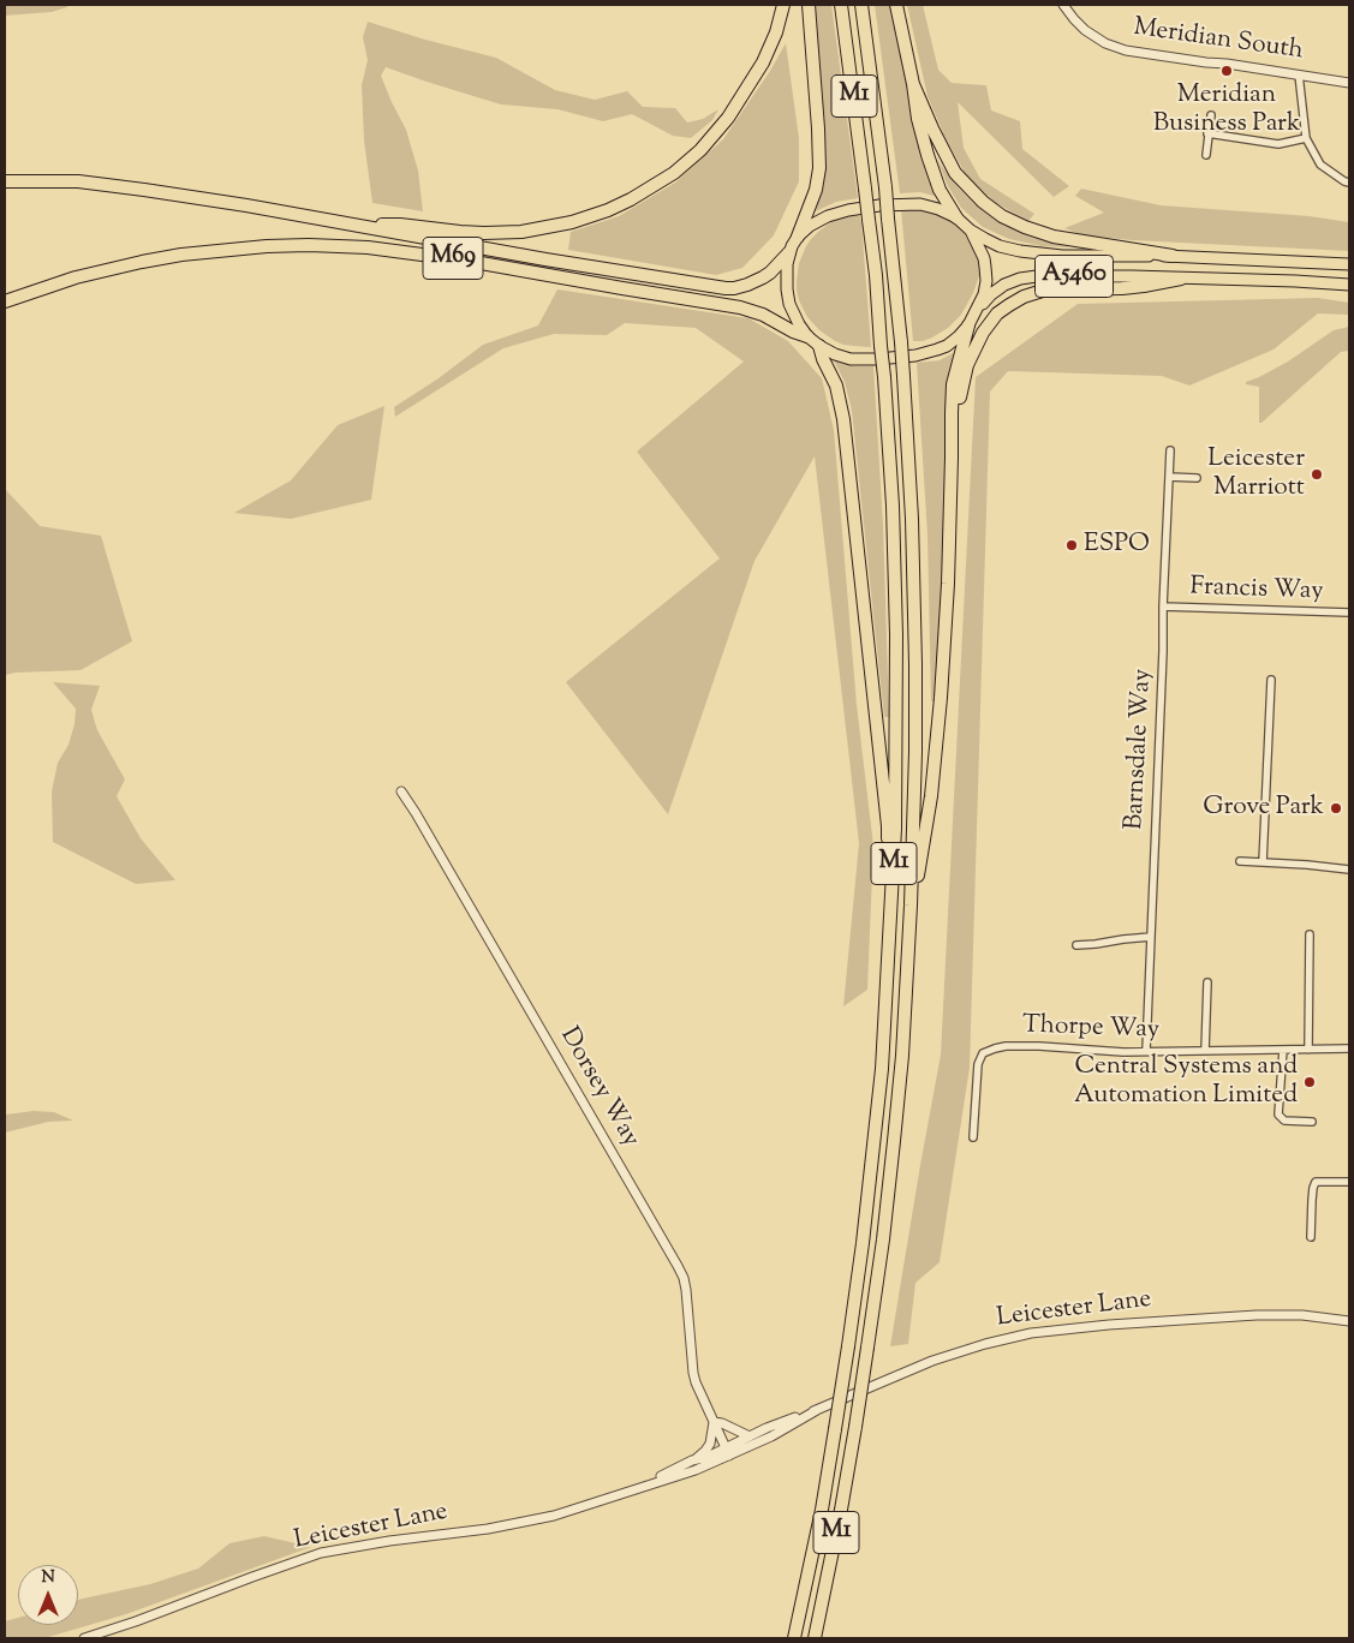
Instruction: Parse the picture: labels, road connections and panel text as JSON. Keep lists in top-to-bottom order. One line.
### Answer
{"streets":{"highway":["M1","M69","A5460"],"street":["Meridian South","Francis Way","Barnsdale Way","Thorpe Way","Dorsey Way","Leicester Lane"]},"crossings":[["M69","A5460"],["Francis Way","Barnsdale Way"],["Barnsdale Way","Thorpe Way"],["Dorsey Way","Leicester Lane"]],"places":["Meridian Business Park","Leicester Marriott","ESPO","Grove Park","Central Systems and Automation Limited"],"north":"top"}
